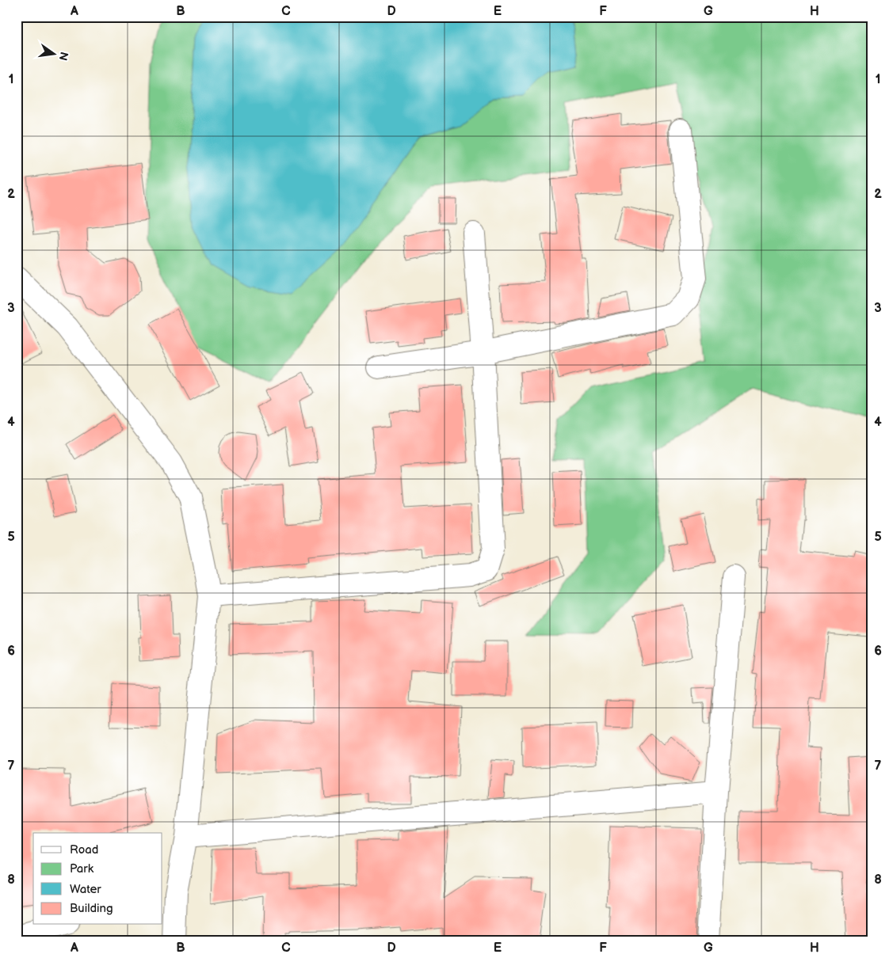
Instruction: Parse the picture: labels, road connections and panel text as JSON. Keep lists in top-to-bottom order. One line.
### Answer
{"legend":["Road","Park","Water","Building"],"north":"right","grid":{"columns":["A","B","C","D","E","F","G","H"],"rows":["1","2","3","4","5","6","7","8"]}}
